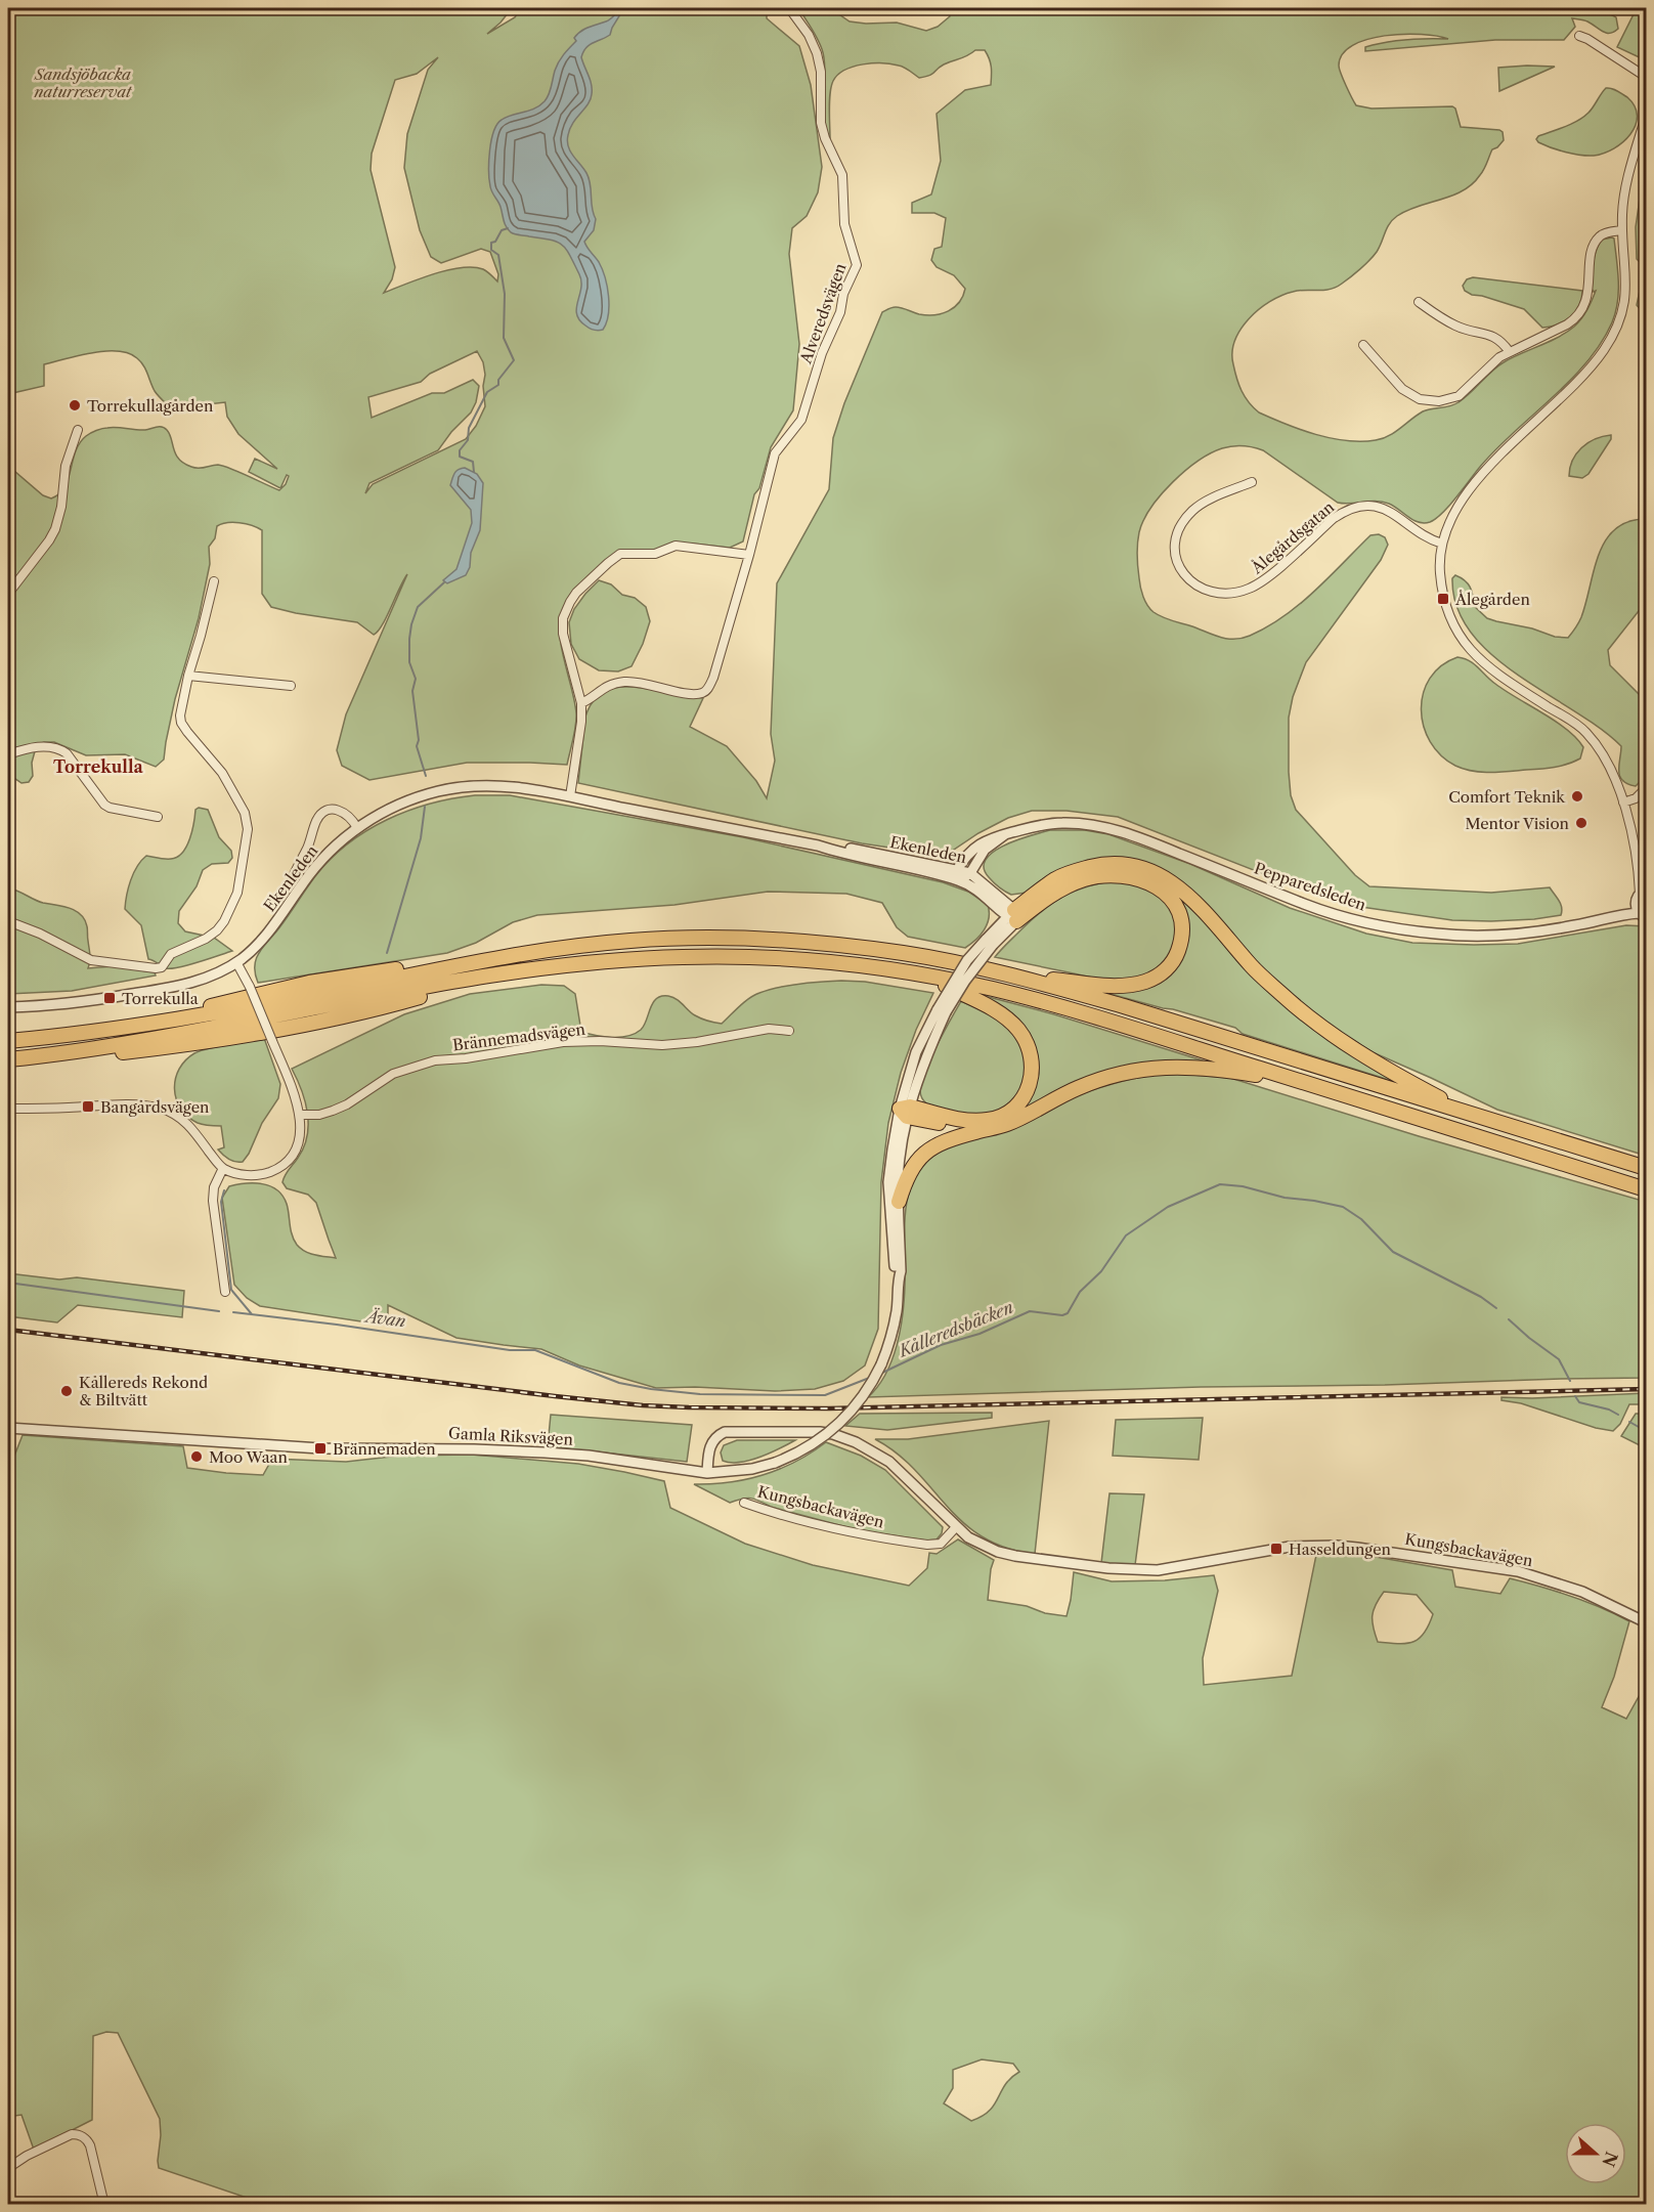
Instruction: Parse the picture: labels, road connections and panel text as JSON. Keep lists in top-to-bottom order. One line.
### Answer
{"streets":{"street":["Alveredsvägen","Ålegårdsgatan","Ekenleden","Pepparedsleden","Brännemadsvägen","Gamla Riksvägen","Kungsbackavägen"]},"crossings":[["Ekenleden","Pepparedsleden"],["Ekenleden","Gamla Riksvägen"],["Gamla Riksvägen","Kungsbackavägen"]],"districts":["Torrekulla"],"water":["Ävan","Kålleredsbäcken"],"parks":["Sandsjöbacka naturreservat"],"places":{"other":["Torrekullagården","Comfort Teknik","Mentor Vision","Kållereds Rekond & Biltvätt","Moo Waan"],"transit":["Ålegården","Torrekulla","Bangårdsvägen","Brännemaden","Hasseldungen"]},"north":"right"}
